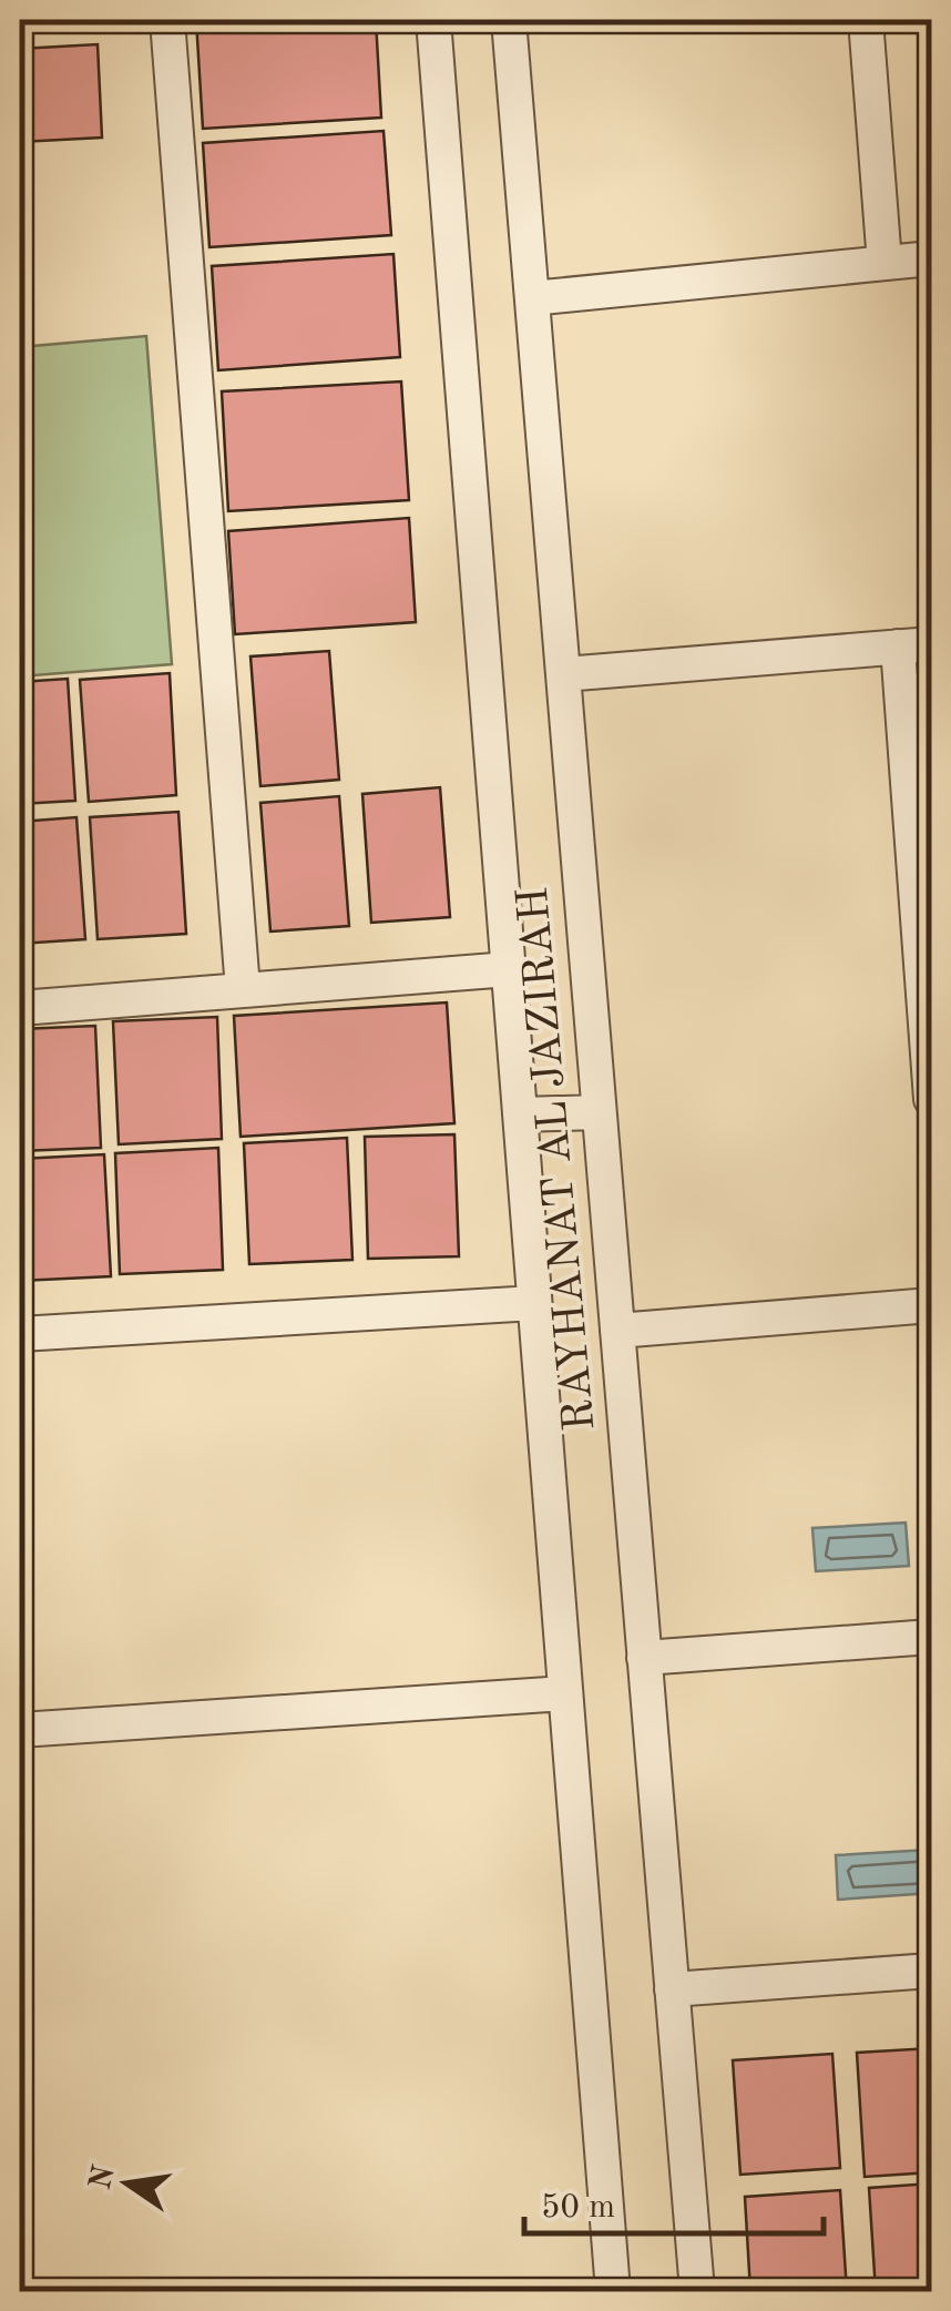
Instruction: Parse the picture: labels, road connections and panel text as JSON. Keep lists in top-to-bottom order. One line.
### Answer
{"streets":{"street":["RAYHANAT AL JAZIRAH"]},"scale_bar":"50 m","north":"left"}
